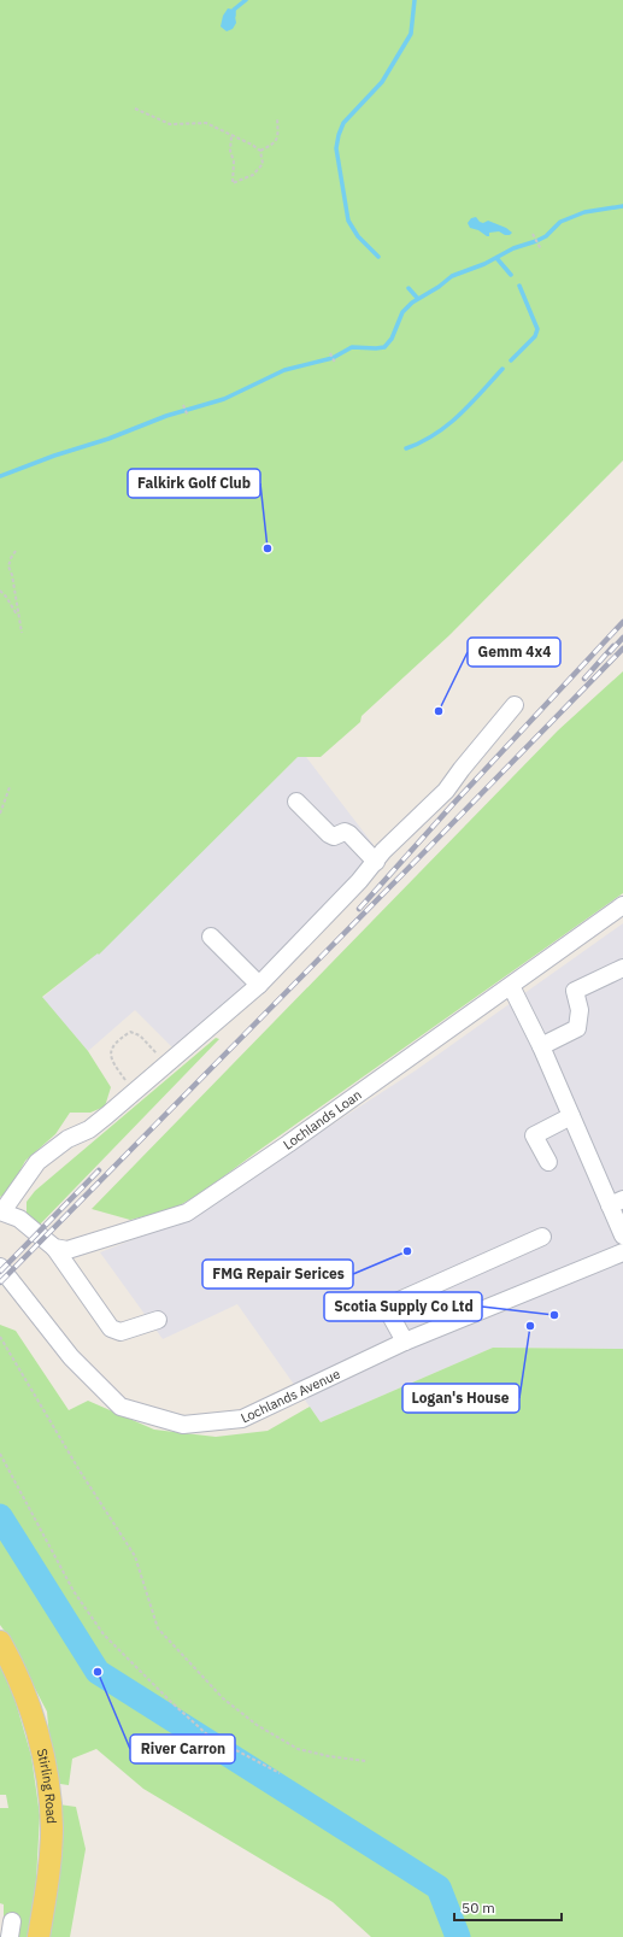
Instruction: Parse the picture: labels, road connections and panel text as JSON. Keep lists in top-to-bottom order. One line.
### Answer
{"streets":{"main road":["Stirling Road"],"street":["Lochlands Loan","Lochlands Avenue"]},"places":["Falkirk Golf Club","Gemm 4x4","FMG Repair Serices","Scotia Supply Co Ltd","Logan's House","River Carron"],"scale_bar":"50 m"}
